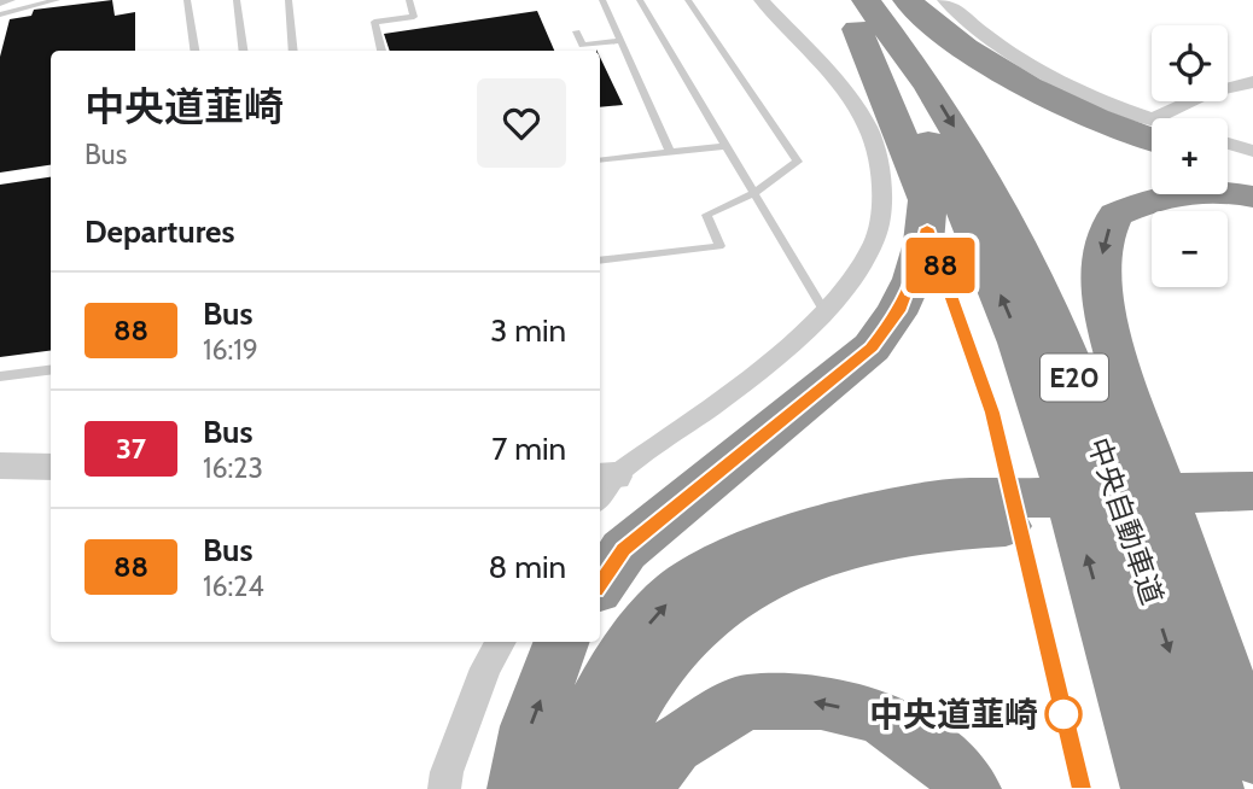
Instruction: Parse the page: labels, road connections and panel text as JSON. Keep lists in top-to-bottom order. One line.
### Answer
{"streets":{"highway":["E20","中央自動車道"]},"places":["中央道韮崎"],"lines":["bus line 88"],"page":{"on_map":"88","map_buttons":["+","−"],"heading":[["中央道韮崎","Bus"],"Departures"],"list":[{"mark":"88","name":"Bus","note":"16:19","value":"3 min"},{"mark":"37","name":"Bus","note":"16:23","value":"7 min"},{"mark":"88","name":"Bus","note":"16:24","value":"8 min"}]}}
